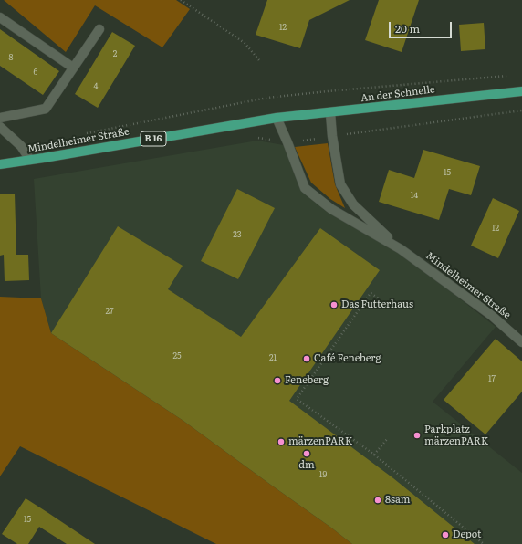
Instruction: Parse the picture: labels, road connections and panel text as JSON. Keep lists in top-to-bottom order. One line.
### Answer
{"streets":{"main road":["An der Schnelle","B 16","Mindelheimer Straße"]},"crossings":[["An der Schnelle","Mindelheimer Straße"]],"places":["Das Futterhaus","Café Feneberg","Feneberg","Parkplatz märzenPARK","märzenPARK","dm","8sam","Depot"],"house_numbers":["12","2","8","6","4","15","14","12","23","27","25","21","17","19","15"],"scale_bar":"20 m"}
